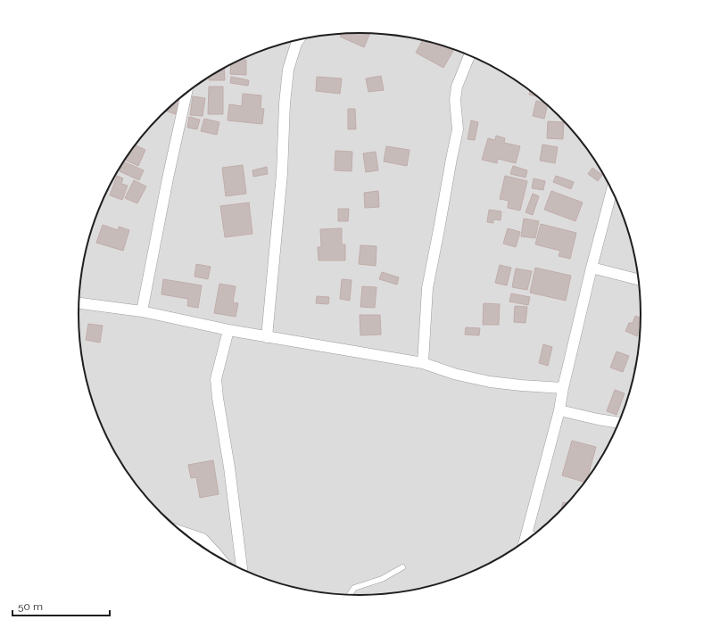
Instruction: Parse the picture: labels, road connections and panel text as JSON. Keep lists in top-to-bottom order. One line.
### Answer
{"scale_bar":"50 m"}
